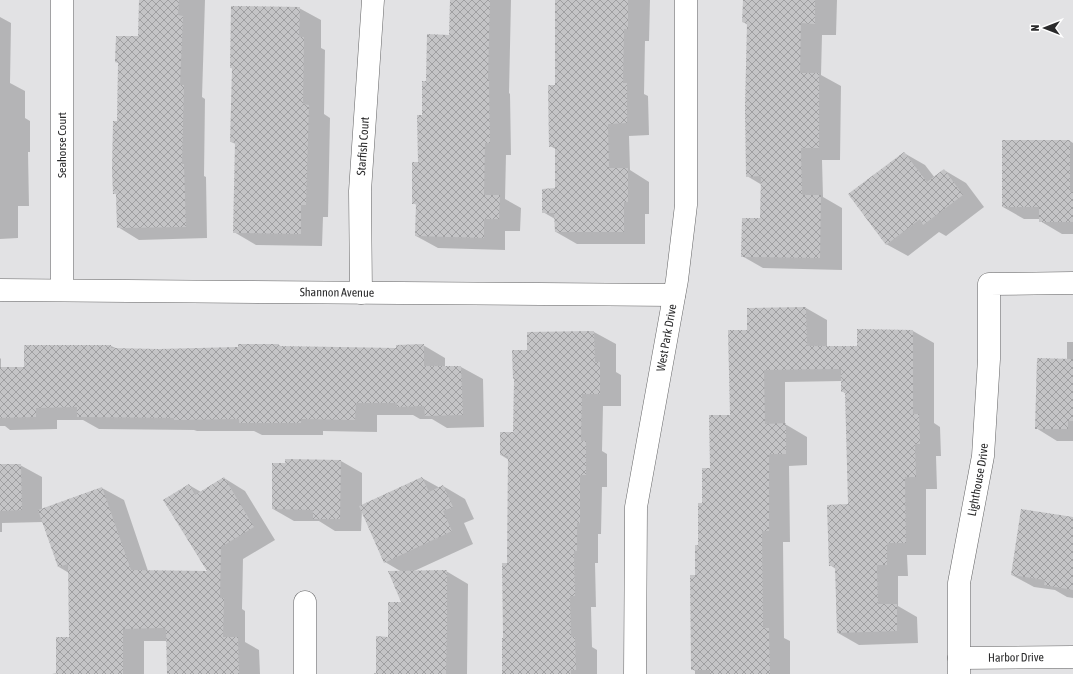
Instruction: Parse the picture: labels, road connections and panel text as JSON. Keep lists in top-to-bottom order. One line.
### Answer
{"streets":{"street":["Seahorse Court","Starfish Court","Shannon Avenue","West Park Drive","Lighthouse Drive","Harbor Drive"]},"crossings":[["Seahorse Court","Shannon Avenue"],["Starfish Court","Shannon Avenue"],["Shannon Avenue","West Park Drive"],["Lighthouse Drive","Harbor Drive"]],"north":"left"}
